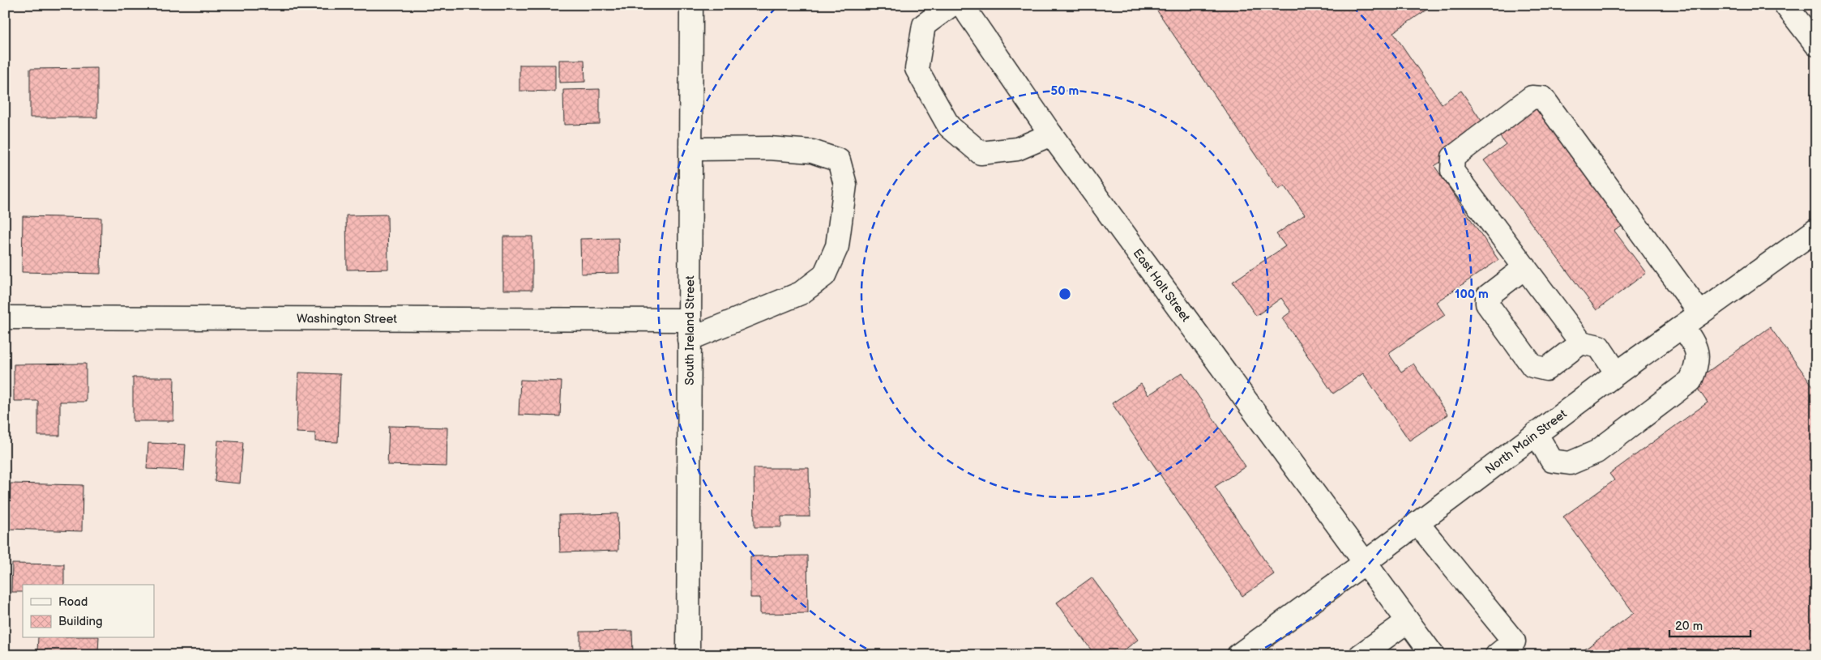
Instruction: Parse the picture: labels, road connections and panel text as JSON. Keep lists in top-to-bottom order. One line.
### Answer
{"streets":{"street":["East Holt Street","Washington Street","South Ireland Street","North Main Street"]},"crossings":[["East Holt Street","North Main Street"],["Washington Street","South Ireland Street"]],"legend":["Road","Building"],"scale_bar":"20 m","rings":["50 m","100 m"]}
